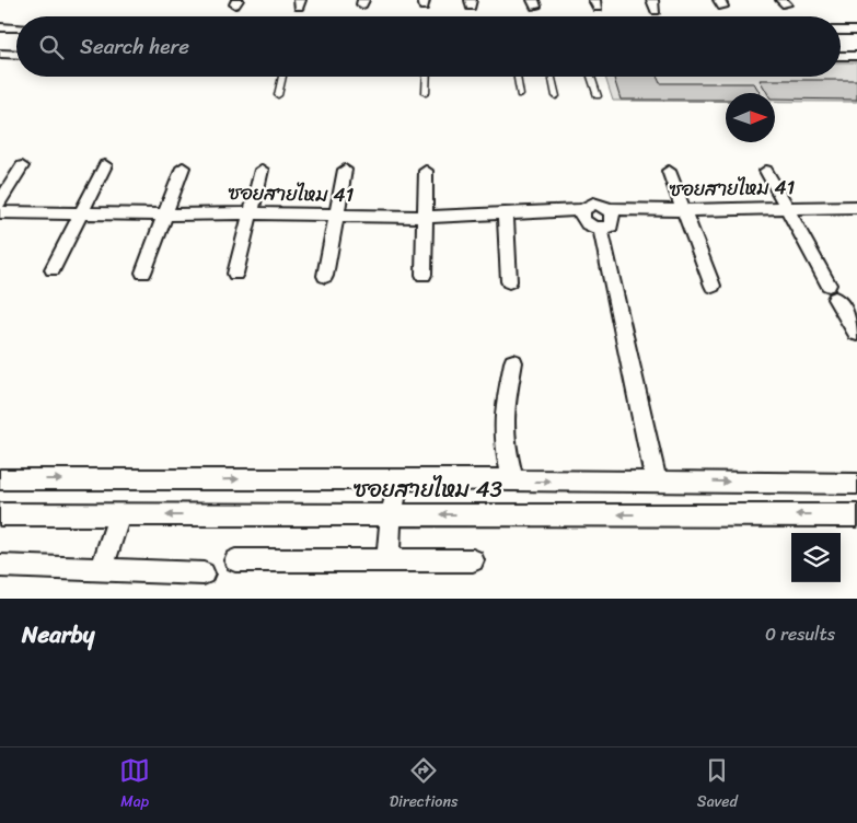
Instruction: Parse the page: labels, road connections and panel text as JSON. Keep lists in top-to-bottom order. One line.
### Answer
{"streets":{"street":["ซอยสายไหม 41","ซอยสายไหม 43"]},"north":"right","page":{"search":"Search here","heading":["Nearby","0 results"],"nav":["Map","Directions","Saved"]}}
